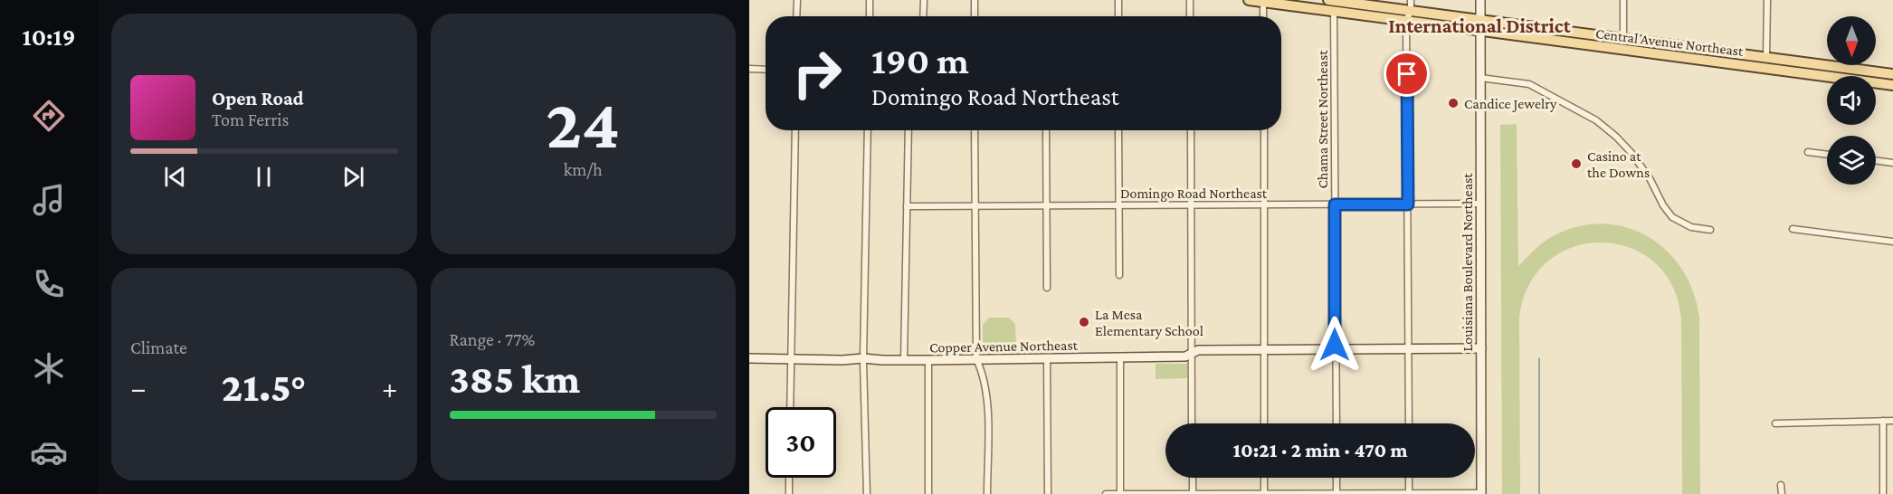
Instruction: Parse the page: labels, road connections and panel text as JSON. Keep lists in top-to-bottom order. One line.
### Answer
{"streets":{"main road":["Central Avenue Northeast"],"street":["Chama Street Northeast","Domingo Road Northeast","Louisiana Boulevard Northeast","Copper Avenue Northeast"]},"crossings":[["Central Avenue Northeast","Chama Street Northeast"],["Central Avenue Northeast","Louisiana Boulevard Northeast"],["Chama Street Northeast","Domingo Road Northeast"],["Chama Street Northeast","Copper Avenue Northeast"],["Domingo Road Northeast","Louisiana Boulevard Northeast"],["Louisiana Boulevard Northeast","Copper Avenue Northeast"]],"districts":["International District"],"places":["Candice Jewelry","Casino at the Downs","La Mesa Elementary School"],"north":"bottom","page":{"tabs":"10:19","tile":[["24","km/h"],"Climate",["Range · 77%","385 km"]],"turn":["190 m","Domingo Road Northeast"],"song":["Open Road","Tom Ferris"],"heat":["−","21.5°","+"],"limit":"30","trip":"10:21 · 2 min · 470 m"}}
